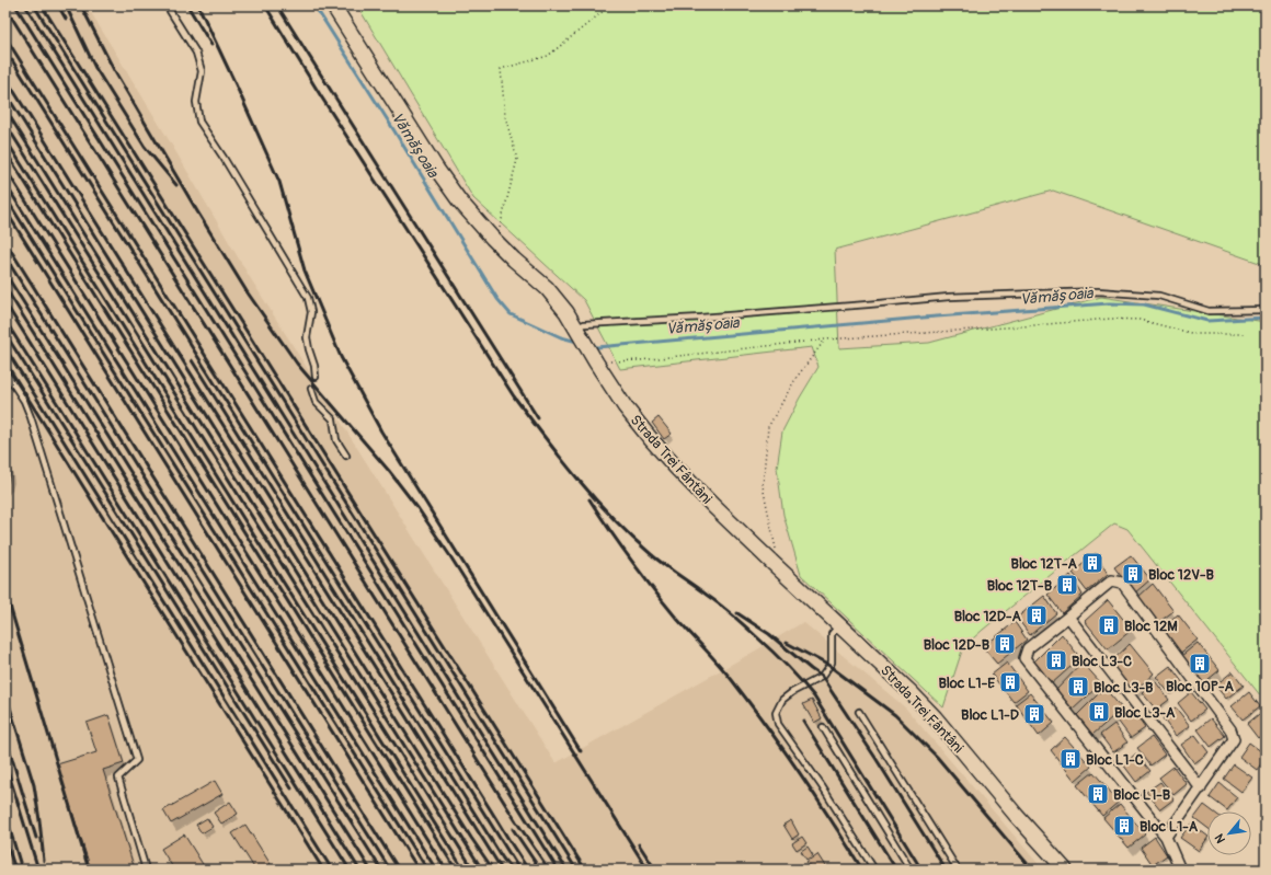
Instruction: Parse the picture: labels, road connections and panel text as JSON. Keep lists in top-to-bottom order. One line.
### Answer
{"streets":{"main road":["Strada Trei Fântâni"]},"water":["Vămășoaia"],"places":{"building":["Bloc 12T-A","Bloc 12V-B","Bloc 12T-B","Bloc 12D-A","Bloc 12M","Bloc 12D-B","Bloc L3-C","Bloc 10P-A","Bloc L1-E","Bloc L3-B","Bloc L3-A","Bloc L1-D","Bloc L1-C","Bloc L1-B","Bloc L1-A"]},"north":"bottom left"}
